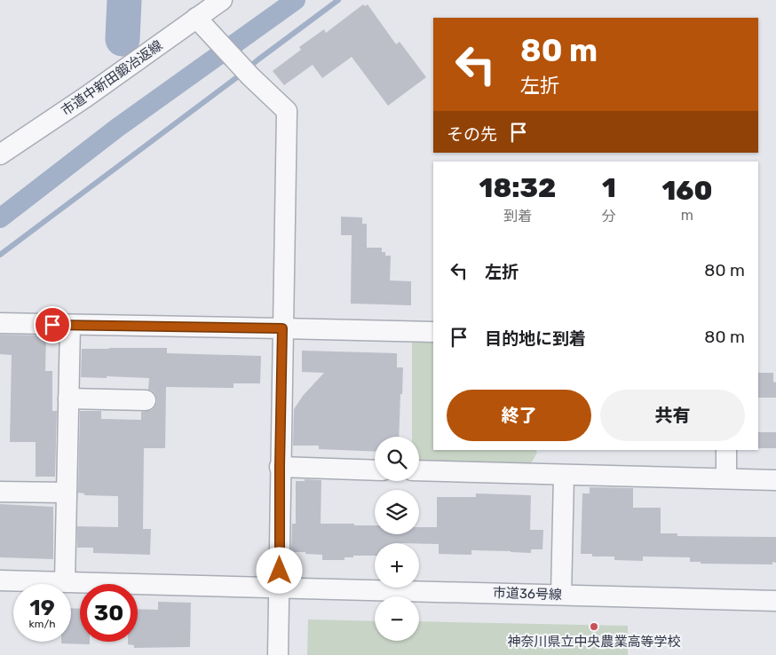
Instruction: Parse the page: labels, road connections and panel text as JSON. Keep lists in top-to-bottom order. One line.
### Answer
{"streets":{"street":["市道中新田鍛冶返線","市道36号線"]},"places":["神奈川県立中央農業高等学校"],"page":{"turn":["80 m","左折"],"then":"その先","eta":["18:32","到着","1","分","160","m"],"list":[{"name":"左折","value":"80 m"},{"name":"目的地に到着","value":"80 m"}],"buttons":["終了","共有"],"map_buttons":["+","−"],"speed":"19 km/h","limit":"30"}}
